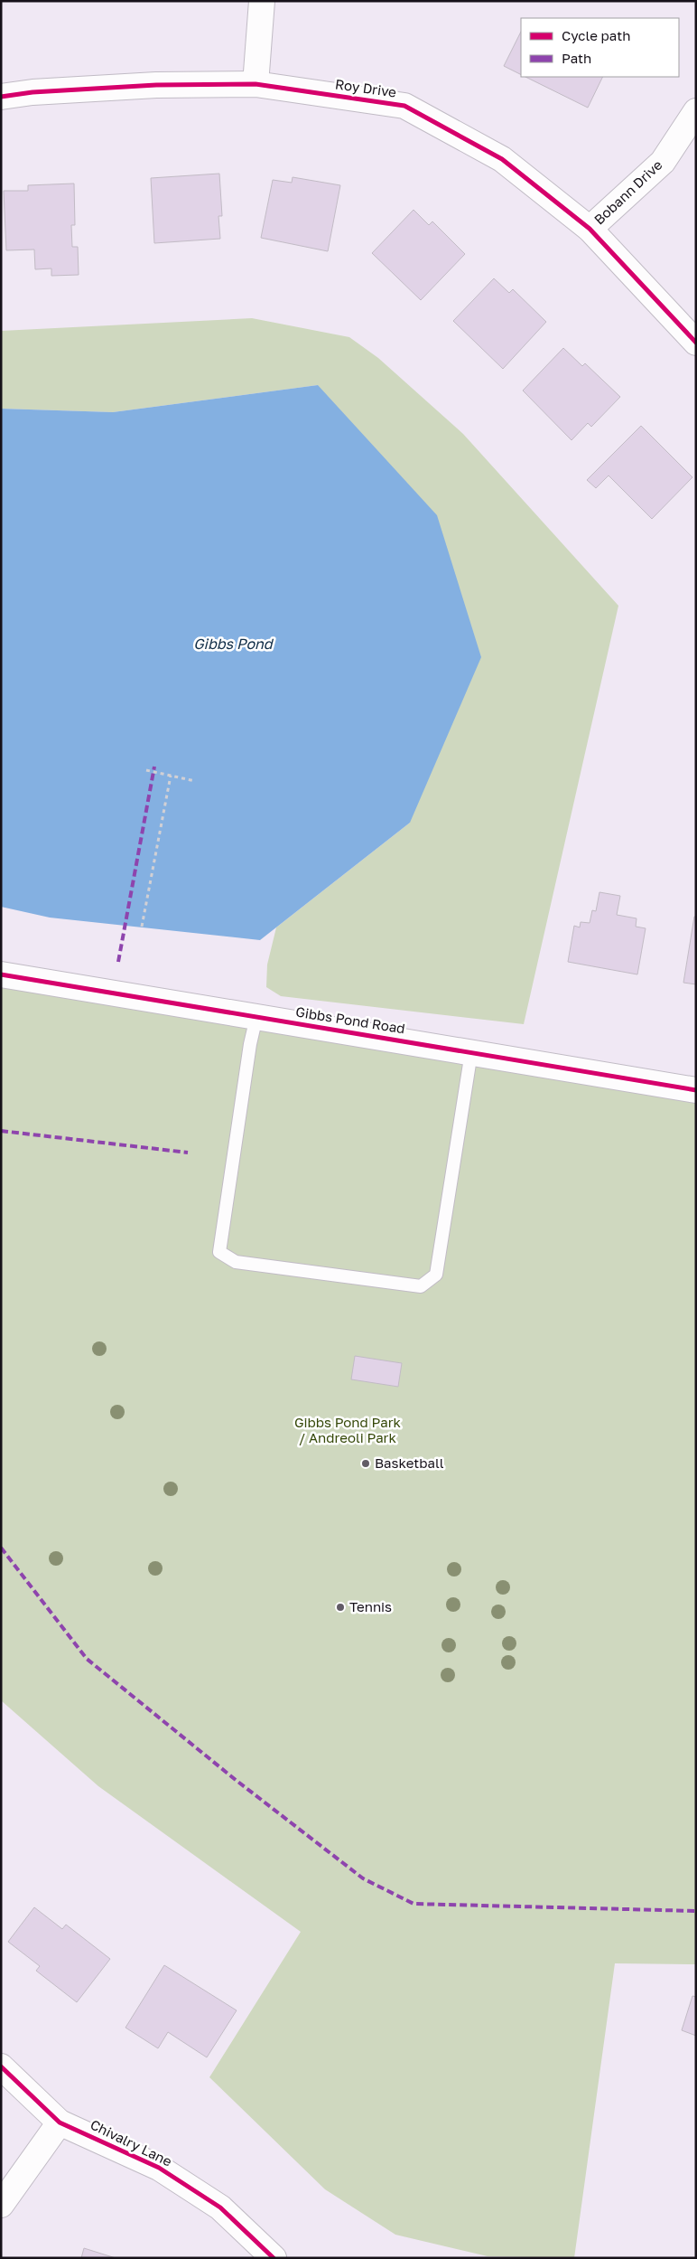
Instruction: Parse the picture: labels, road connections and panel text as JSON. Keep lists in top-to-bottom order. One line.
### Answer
{"streets":{"street":["Roy Drive","Bobann Drive","Gibbs Pond Road","Chivalry Lane"]},"crossings":[["Roy Drive","Bobann Drive"]],"water":["Gibbs Pond"],"parks":["Gibbs Pond Park / Andreoli Park"],"places":["Basketball","Tennis"],"legend":["Cycle path","Path"]}
